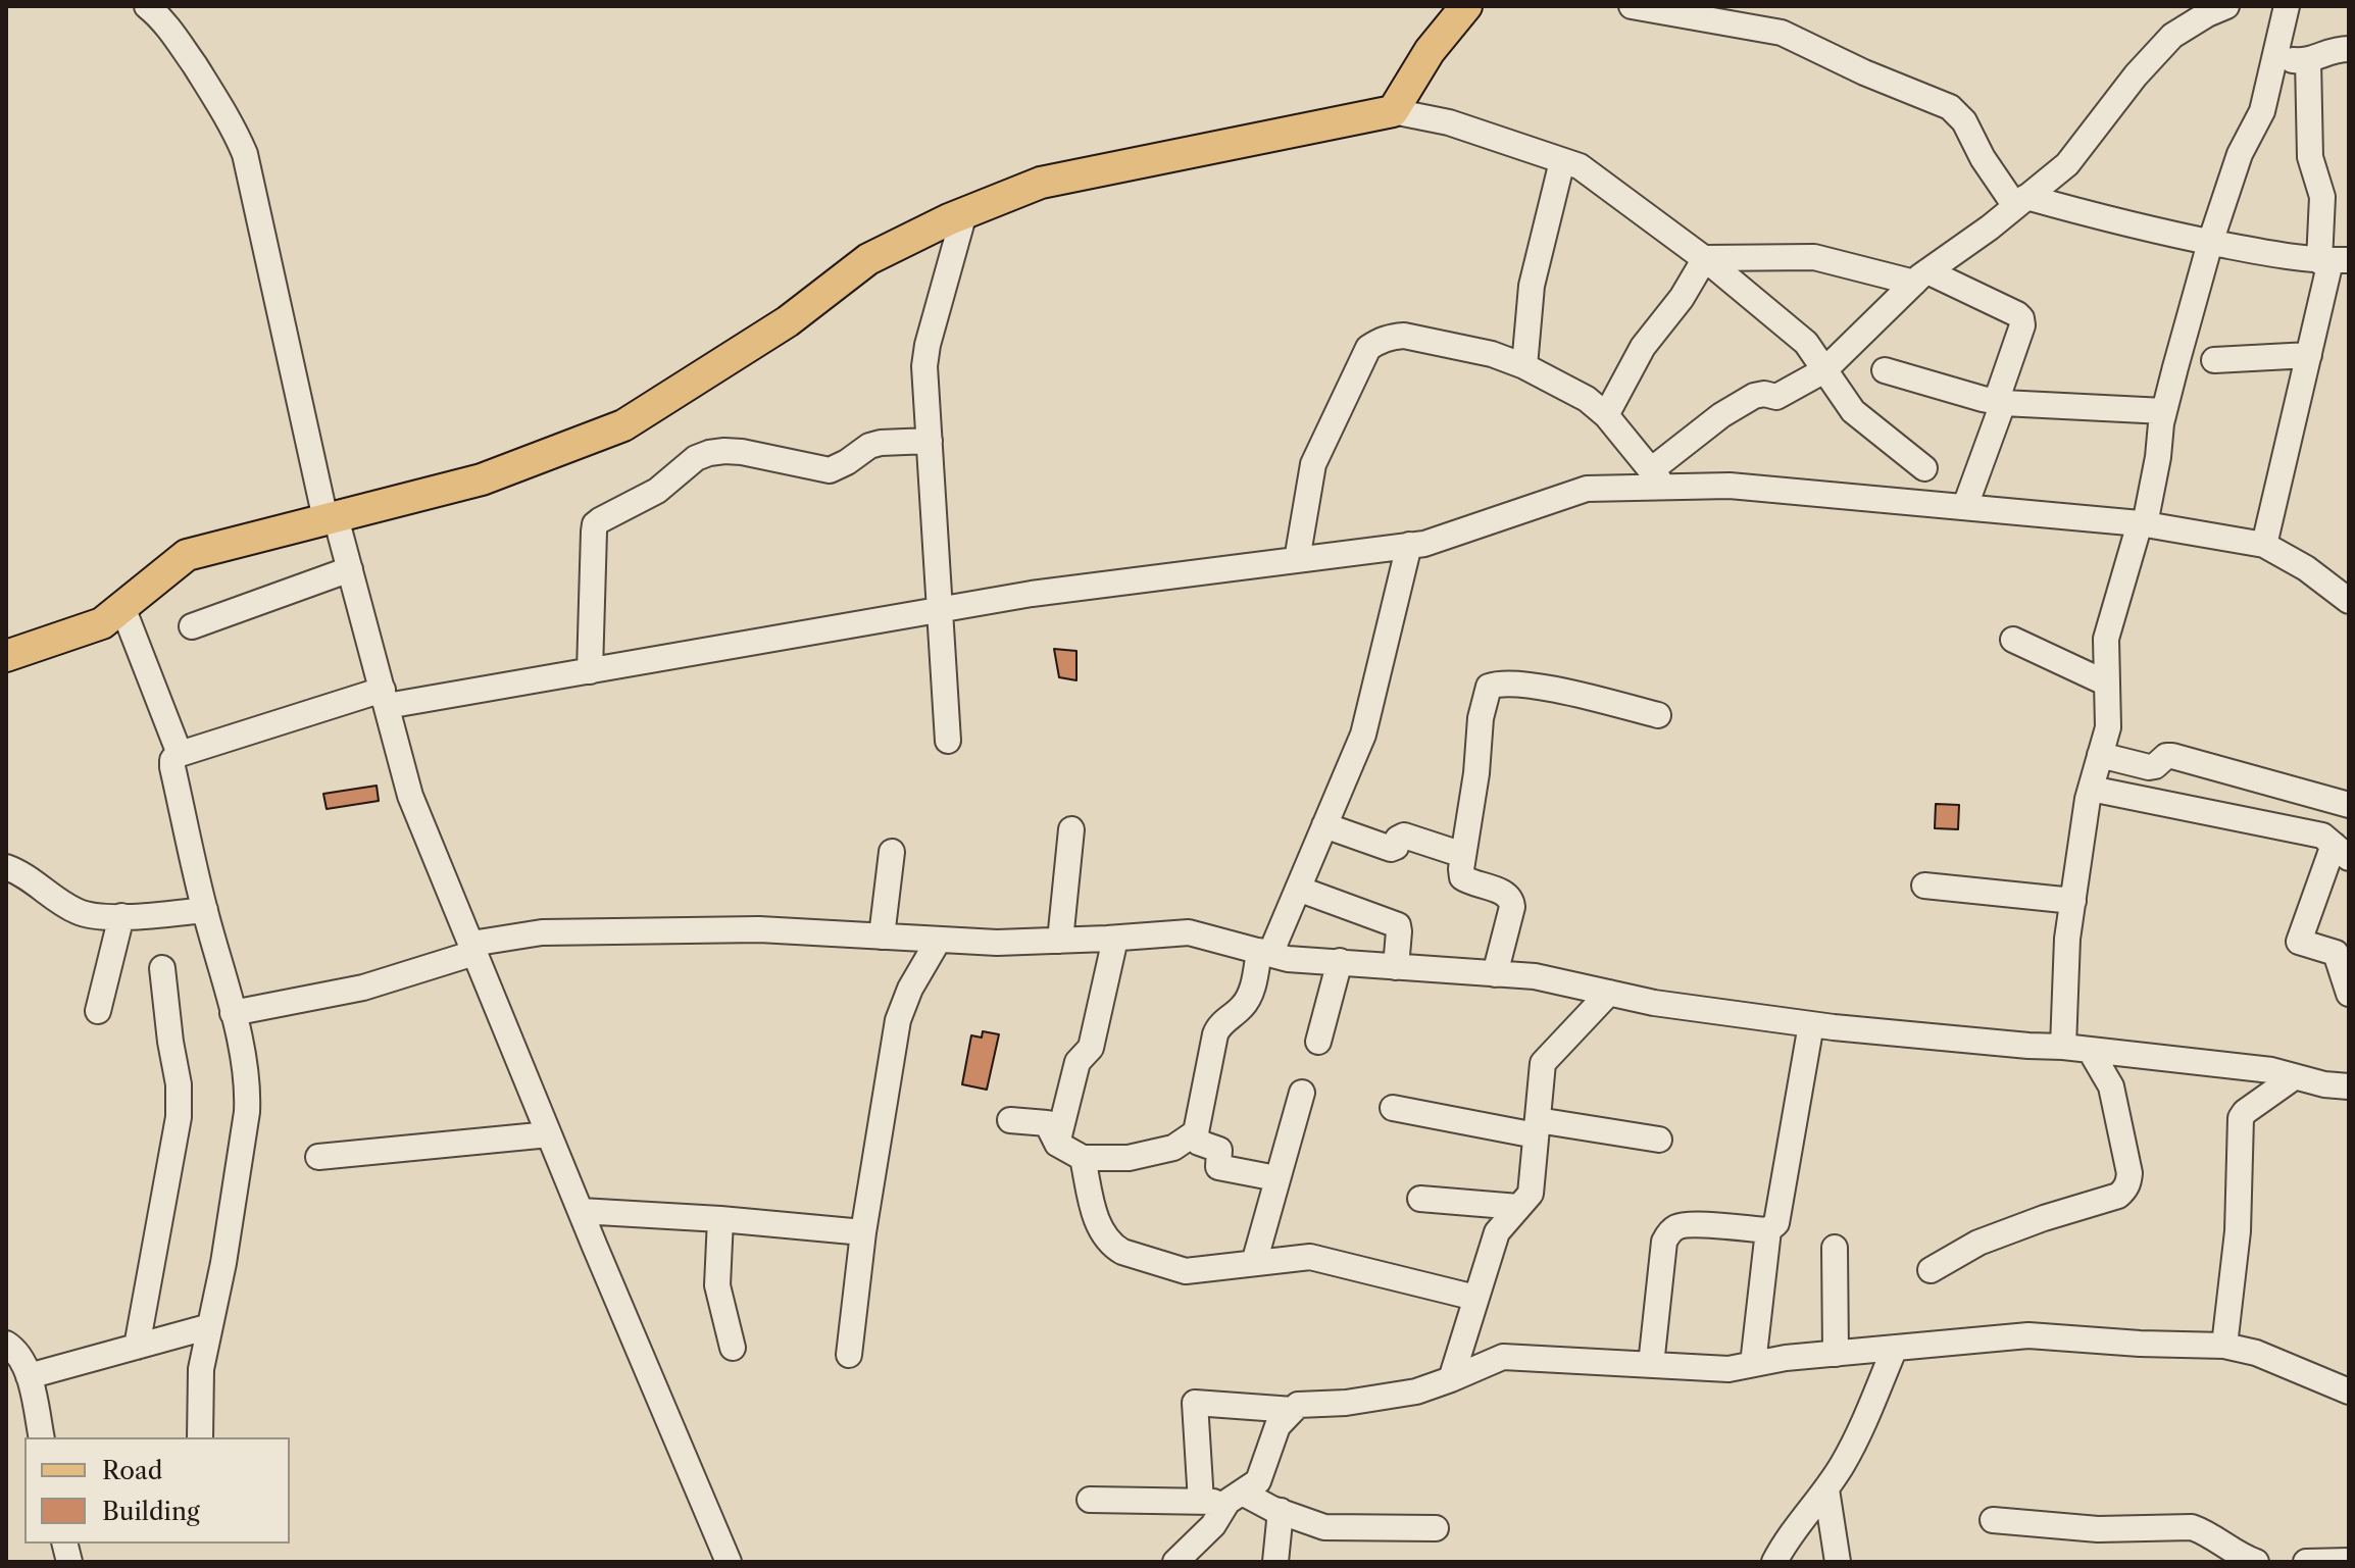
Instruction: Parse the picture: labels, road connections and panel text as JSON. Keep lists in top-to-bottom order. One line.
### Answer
{"legend":["Road","Building"]}
